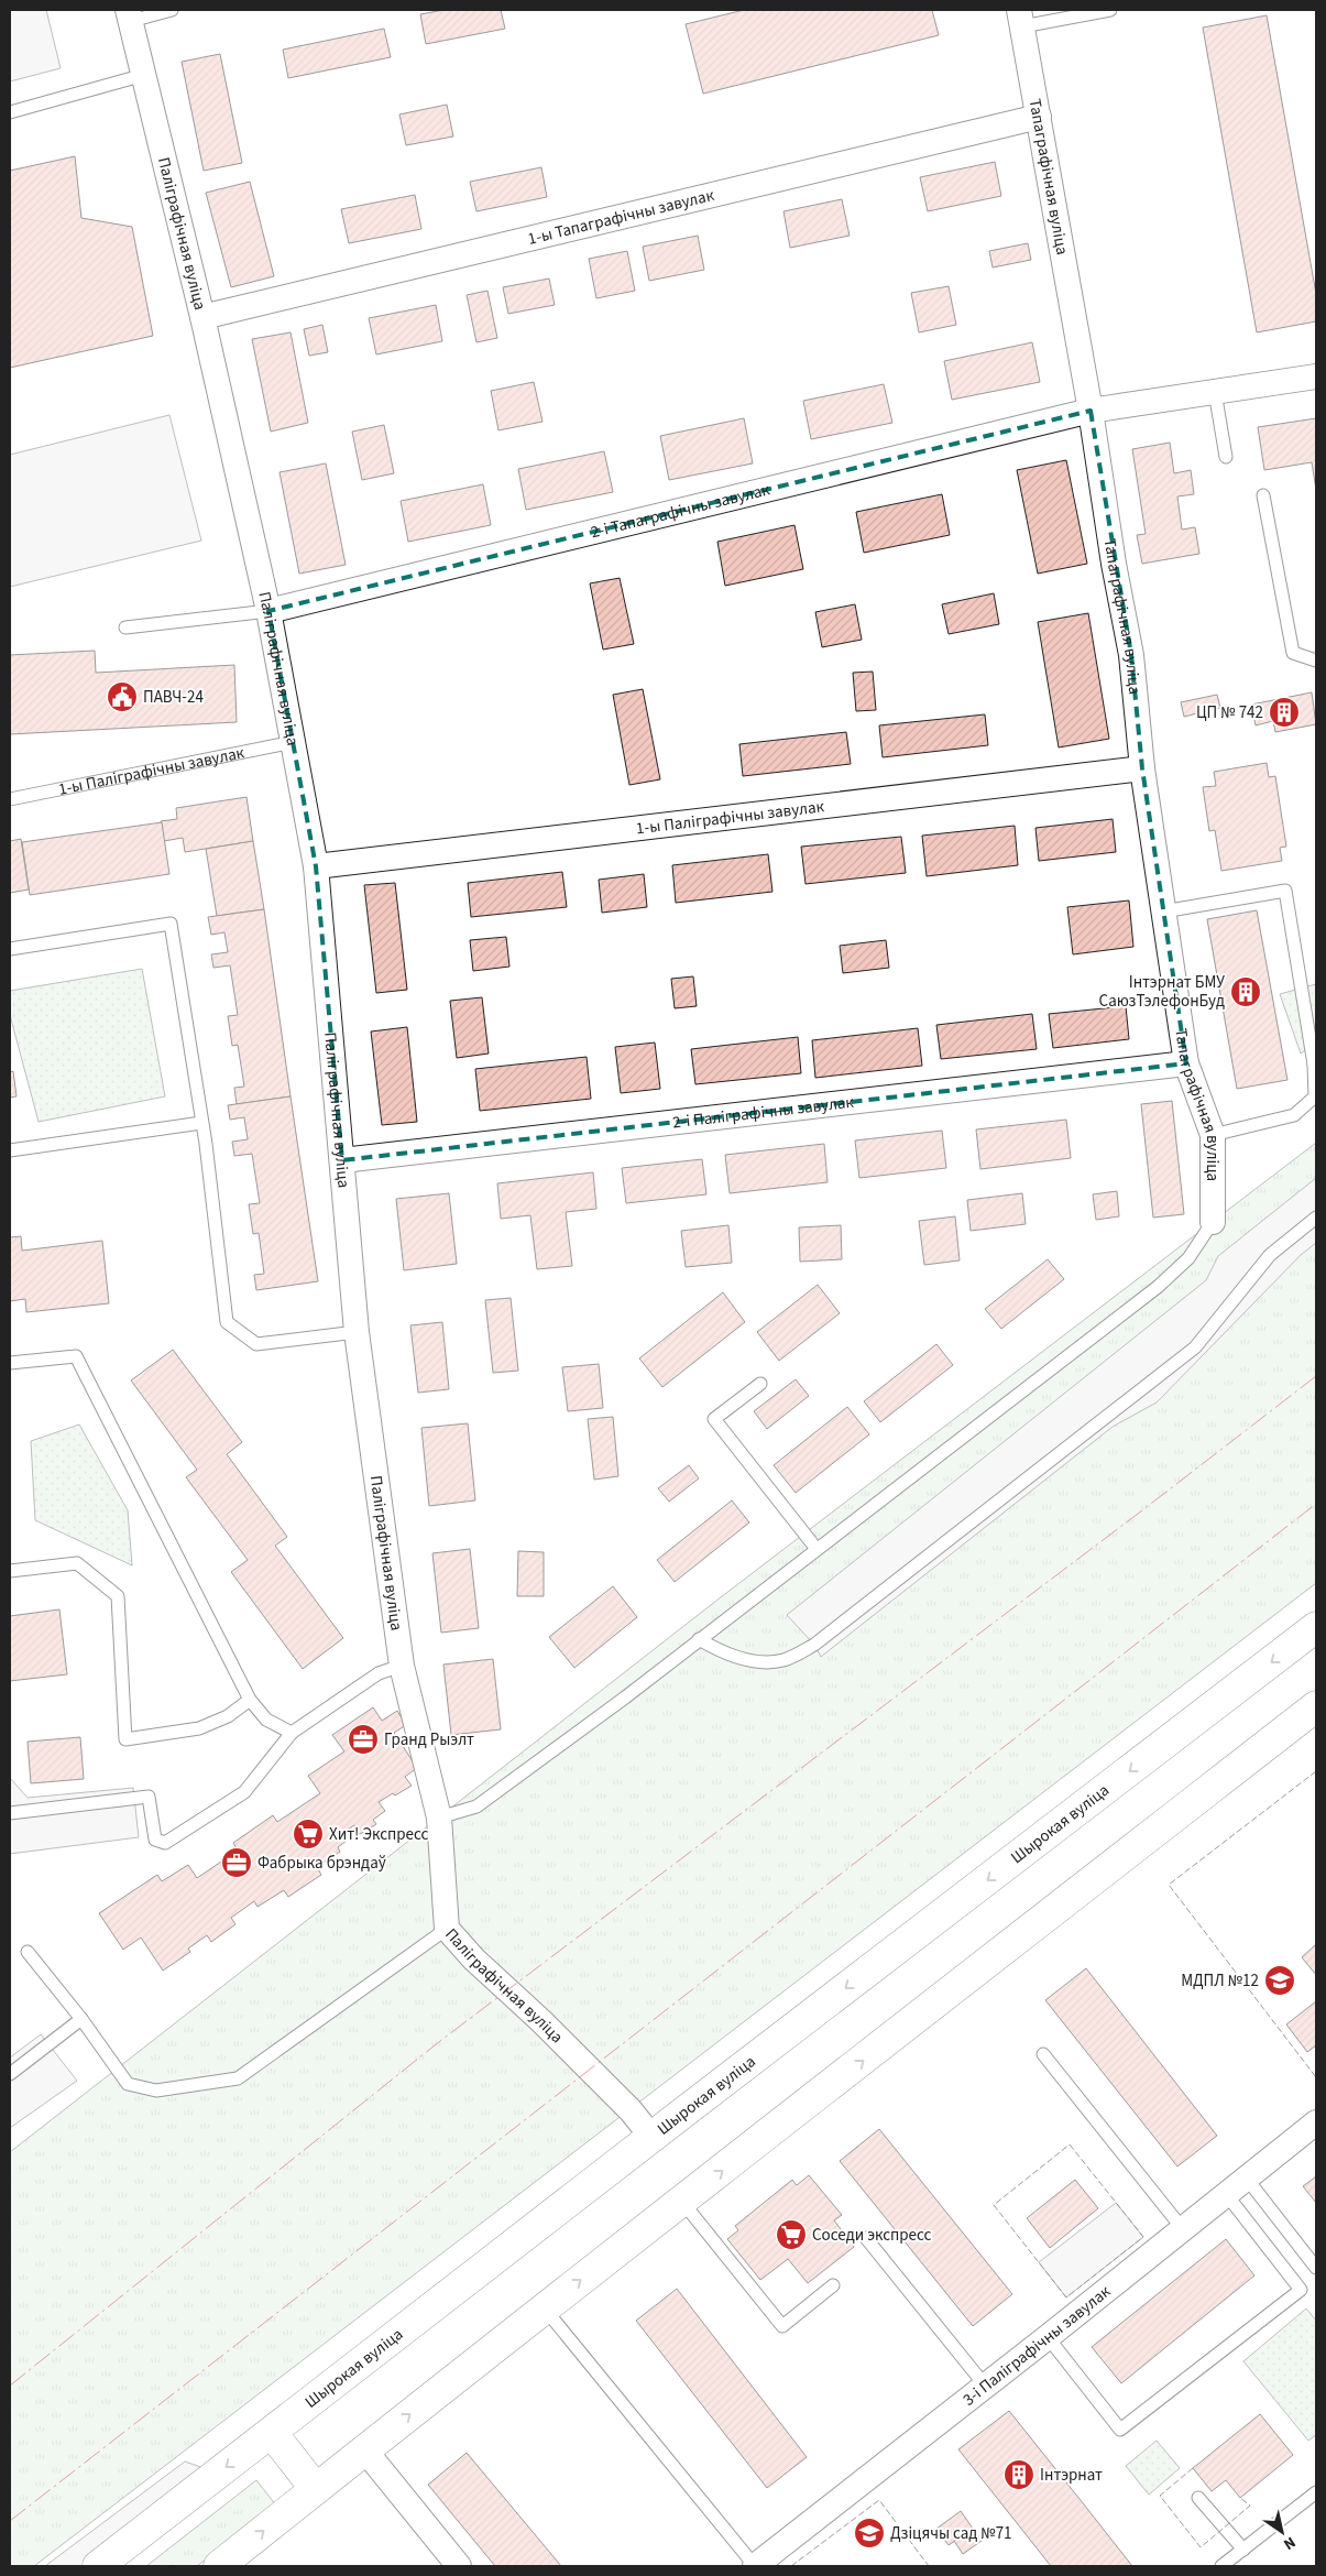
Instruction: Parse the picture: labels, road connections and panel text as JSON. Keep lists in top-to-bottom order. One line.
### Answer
{"streets":{"main road":["Шырокая вуліца"],"street":["Тапаграфічная вуліца","1-ы Тапаграфічны завулак","Паліграфічная вуліца","2-і Тапаграфічны завулак","1-ы Паліграфічны завулак","2-і Паліграфічны завулак","3-і Паліграфічны завулак"]},"crossings":[["Тапаграфічная вуліца","1-ы Тапаграфічны завулак"],["Тапаграфічная вуліца","2-і Тапаграфічны завулак"],["Тапаграфічная вуліца","1-ы Паліграфічны завулак"],["Тапаграфічная вуліца","2-і Паліграфічны завулак"],["1-ы Тапаграфічны завулак","Паліграфічная вуліца"],["Паліграфічная вуліца","2-і Тапаграфічны завулак"],["Паліграфічная вуліца","1-ы Паліграфічны завулак"],["Паліграфічная вуліца","2-і Паліграфічны завулак"],["Паліграфічная вуліца","Шырокая вуліца"]],"places":{"public building":["ПАВЧ-24"],"building":["ЦП № 742","Інтэрнат БМУ СаюзТэлефонБуд","Інтэрнат"],"office":["Гранд Рыэлт","Фабрыка брэндаў"],"supermarket":["Хит! Экспресс","Соседи экспресс"],"school or university":["МДПЛ №12","Дзіцячы сад №71"]},"north":"bottom right"}
